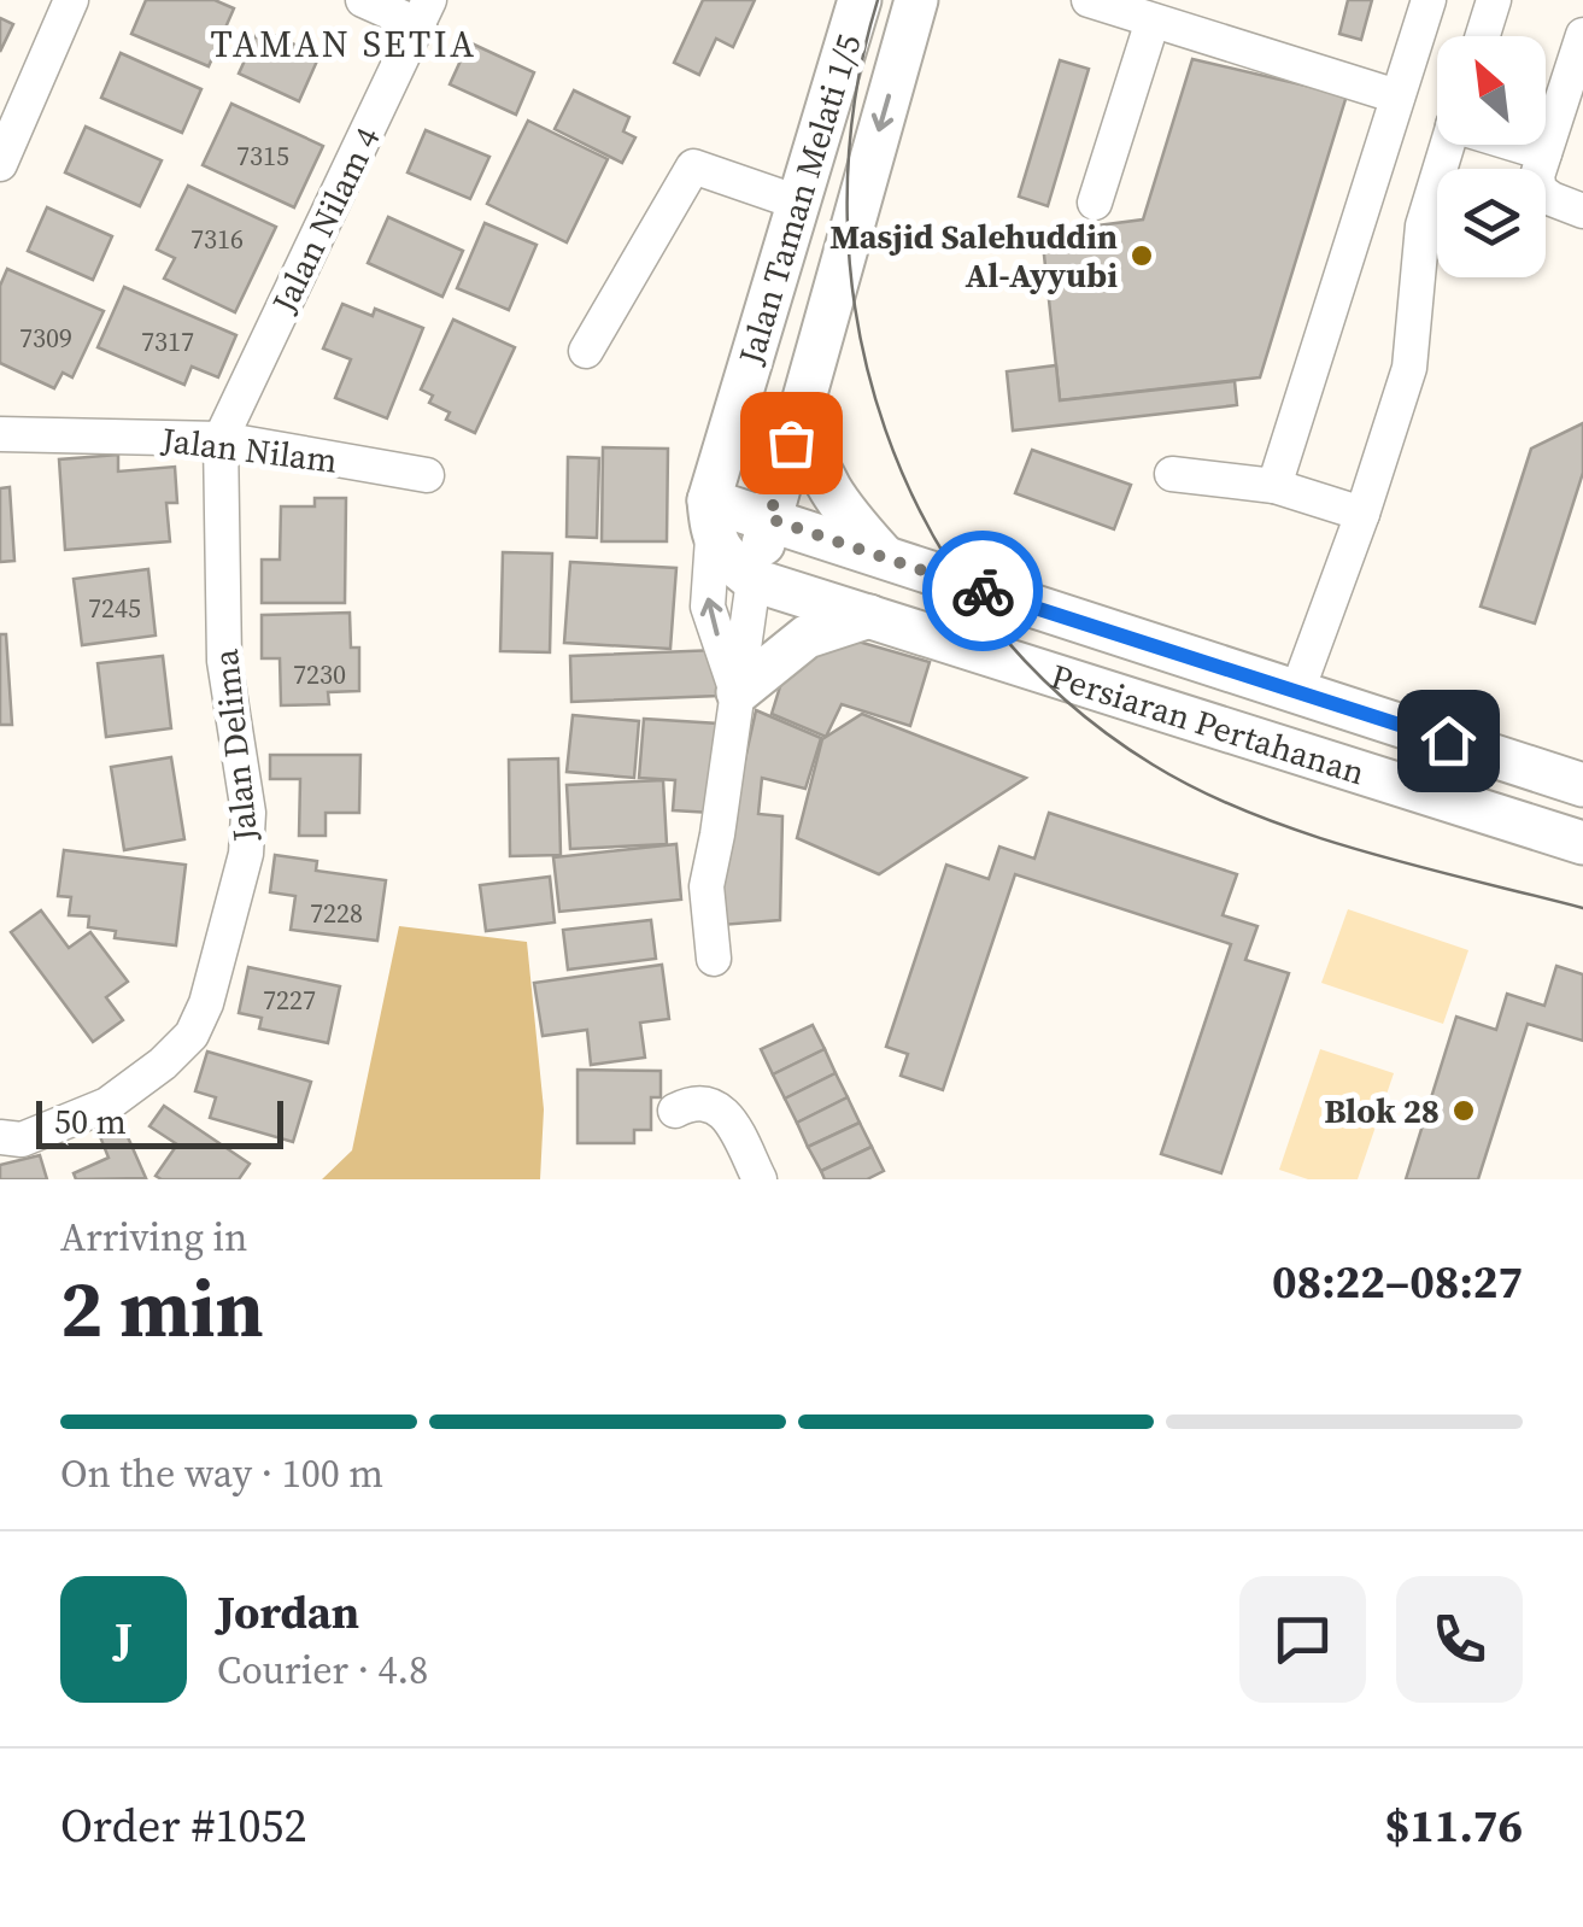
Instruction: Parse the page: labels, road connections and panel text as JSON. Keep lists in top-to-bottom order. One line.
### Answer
{"streets":{"main road":["Jalan Taman Melati 1/5","Persiaran Pertahanan"],"street":["Jalan Nilam 4","Jalan Nilam","Jalan Delima"]},"crossings":[["Jalan Taman Melati 1/5","Persiaran Pertahanan"],["Jalan Nilam 4","Jalan Nilam"],["Jalan Nilam 4","Jalan Delima"],["Jalan Nilam","Jalan Delima"]],"districts":["TAMAN SETIA"],"places":["Masjid Salehuddin Al-Ayyubi","Blok 28"],"house_numbers":["7315","7316","7309","7317","7245","7230","7228","7227"],"scale_bar":"50 m","north":"top left","page":{"scale":"50 m","heading":["2 min","Arriving in","08:22–08:27"],"panel":["Jordan","Courier · 4.8","Order #1052","$11.76"],"bar":"On the way · 100 m","round":"J"}}
